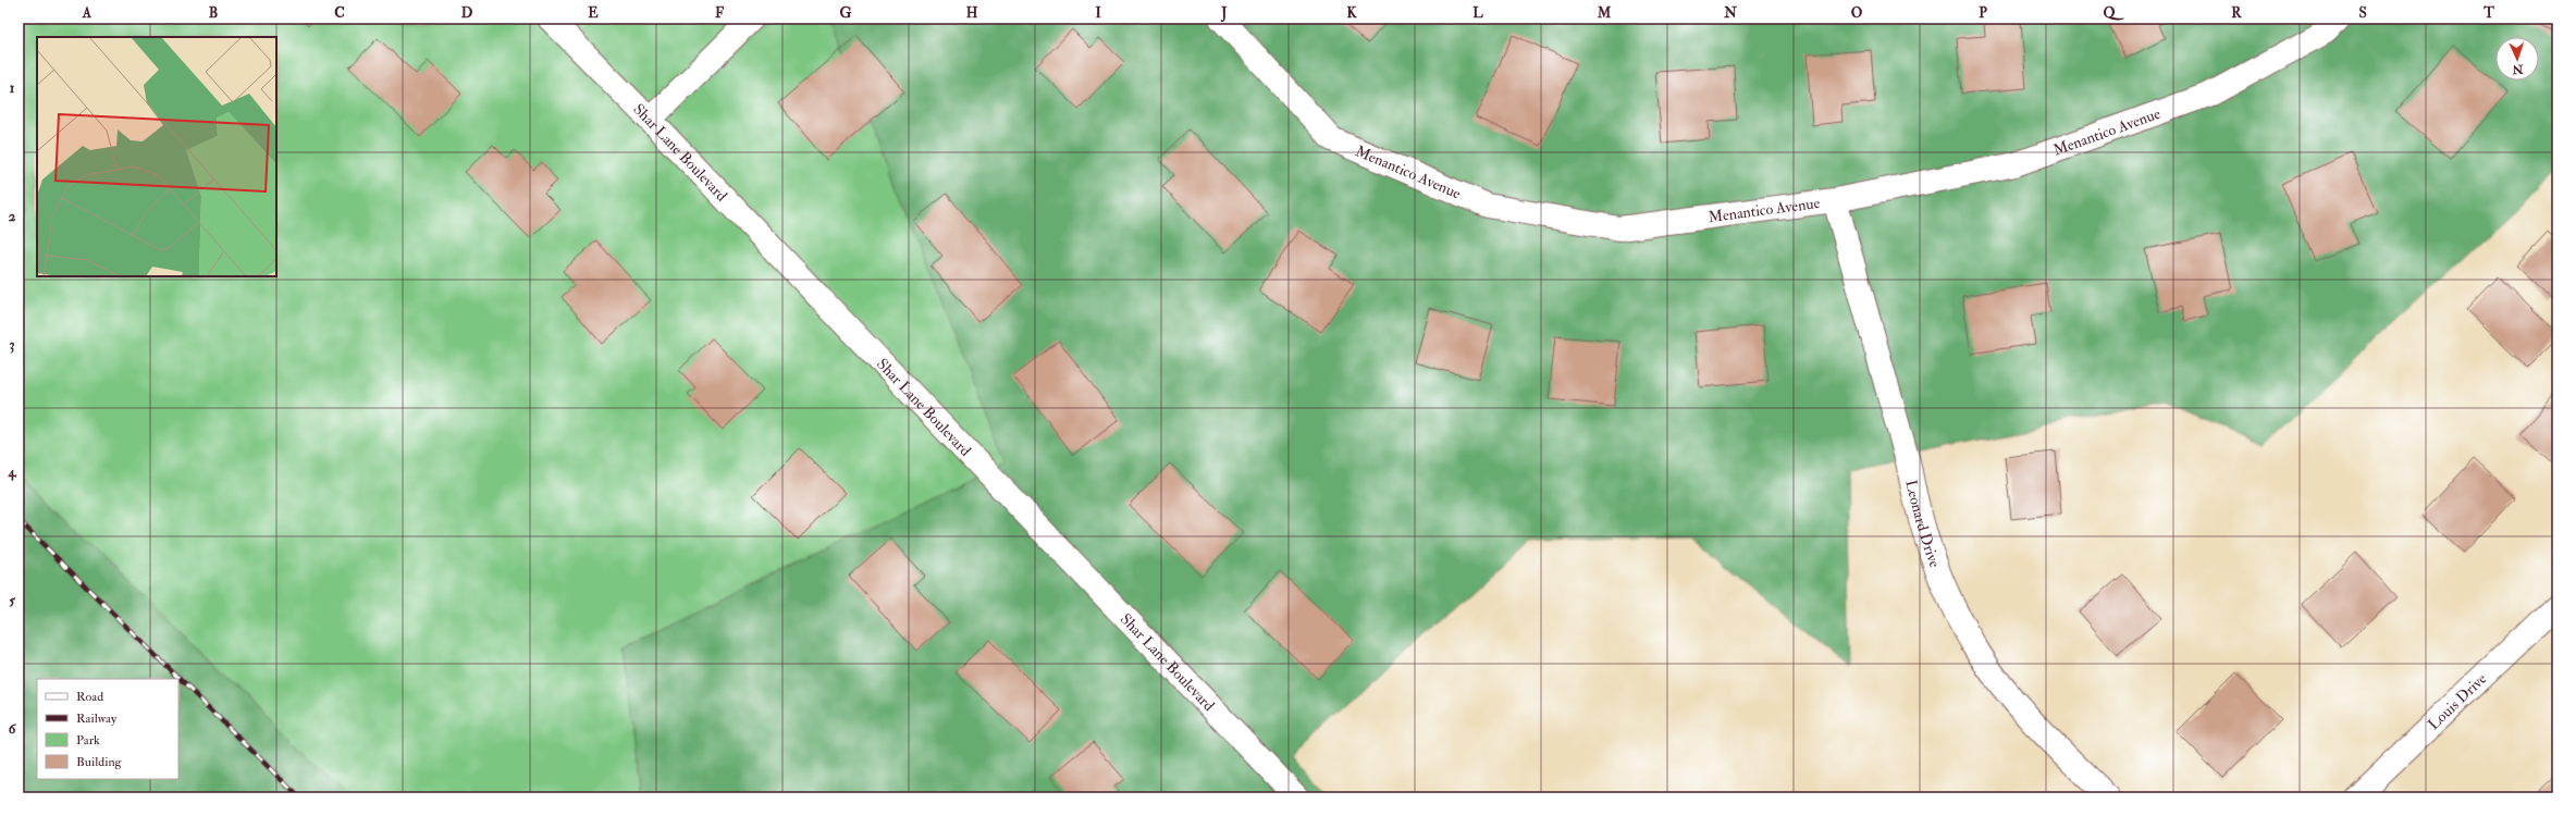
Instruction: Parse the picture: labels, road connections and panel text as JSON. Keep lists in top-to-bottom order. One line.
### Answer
{"streets":{"street":["Menantico Avenue","Shar Lane Boulevard","Leonard Drive","Louis Drive"]},"crossings":[["Menantico Avenue","Leonard Drive"]],"legend":["Road","Railway","Park","Building"],"north":"bottom","grid":{"columns":["A","B","C","D","E","F","G","H","I","J","K","L","M","N","O","P","Q","R","S","T"],"rows":["1","2","3","4","5","6"]}}
